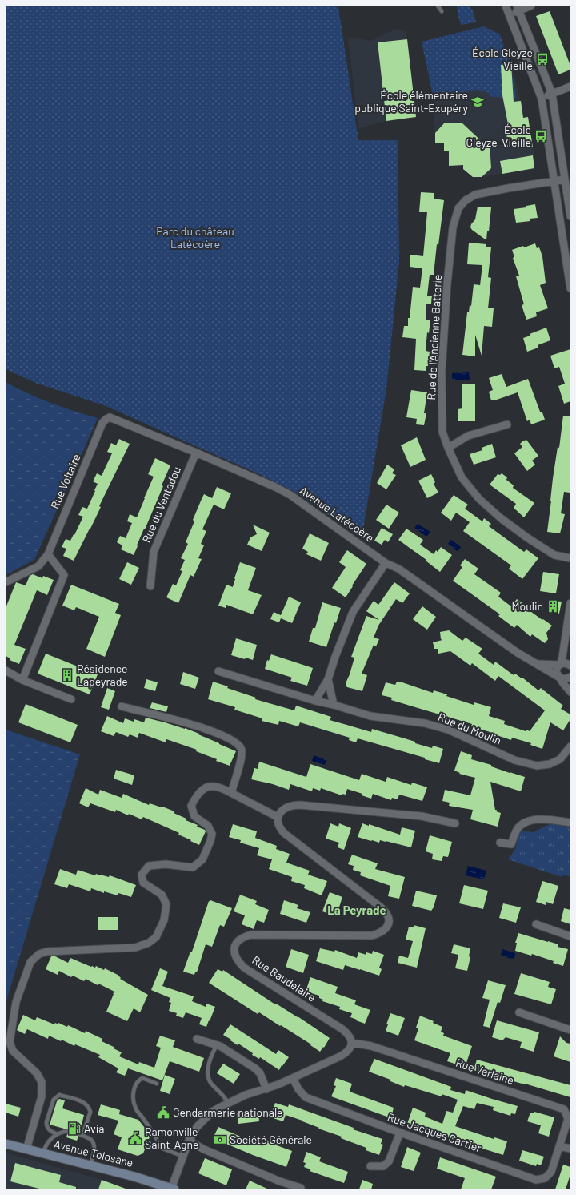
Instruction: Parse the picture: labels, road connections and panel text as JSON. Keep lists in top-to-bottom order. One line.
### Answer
{"streets":{"main road":["Avenue Tolosane"],"street":["Rue de l'Ancienne Batterie","Rue Voltaire","Rue du Ventadou","Avenue Latécoère","Rue du Moulin","Rue Baudelaire","Rue Verlaine","Rue Jacques Cartier"]},"crossings":[["Rue Voltaire","Avenue Latécoère"],["Rue du Ventadou","Avenue Latécoère"],["Rue Baudelaire","Rue Verlaine"],["Rue Verlaine","Rue Jacques Cartier"]],"districts":["La Peyrade"],"parks":["Parc du château Latécoère"],"places":{"bus stop":["École Gleyze Vieille","École Gleyze-Vieille"],"school or university":["École élémentaire publique Saint-Exupéry"],"building":["Moulin","Résidence Lapeyrade"],"public building":["Gendarmerie nationale","Ramonville Saint-Agne"],"fuel station":["Avia"],"bank":["Société Générale"]}}
